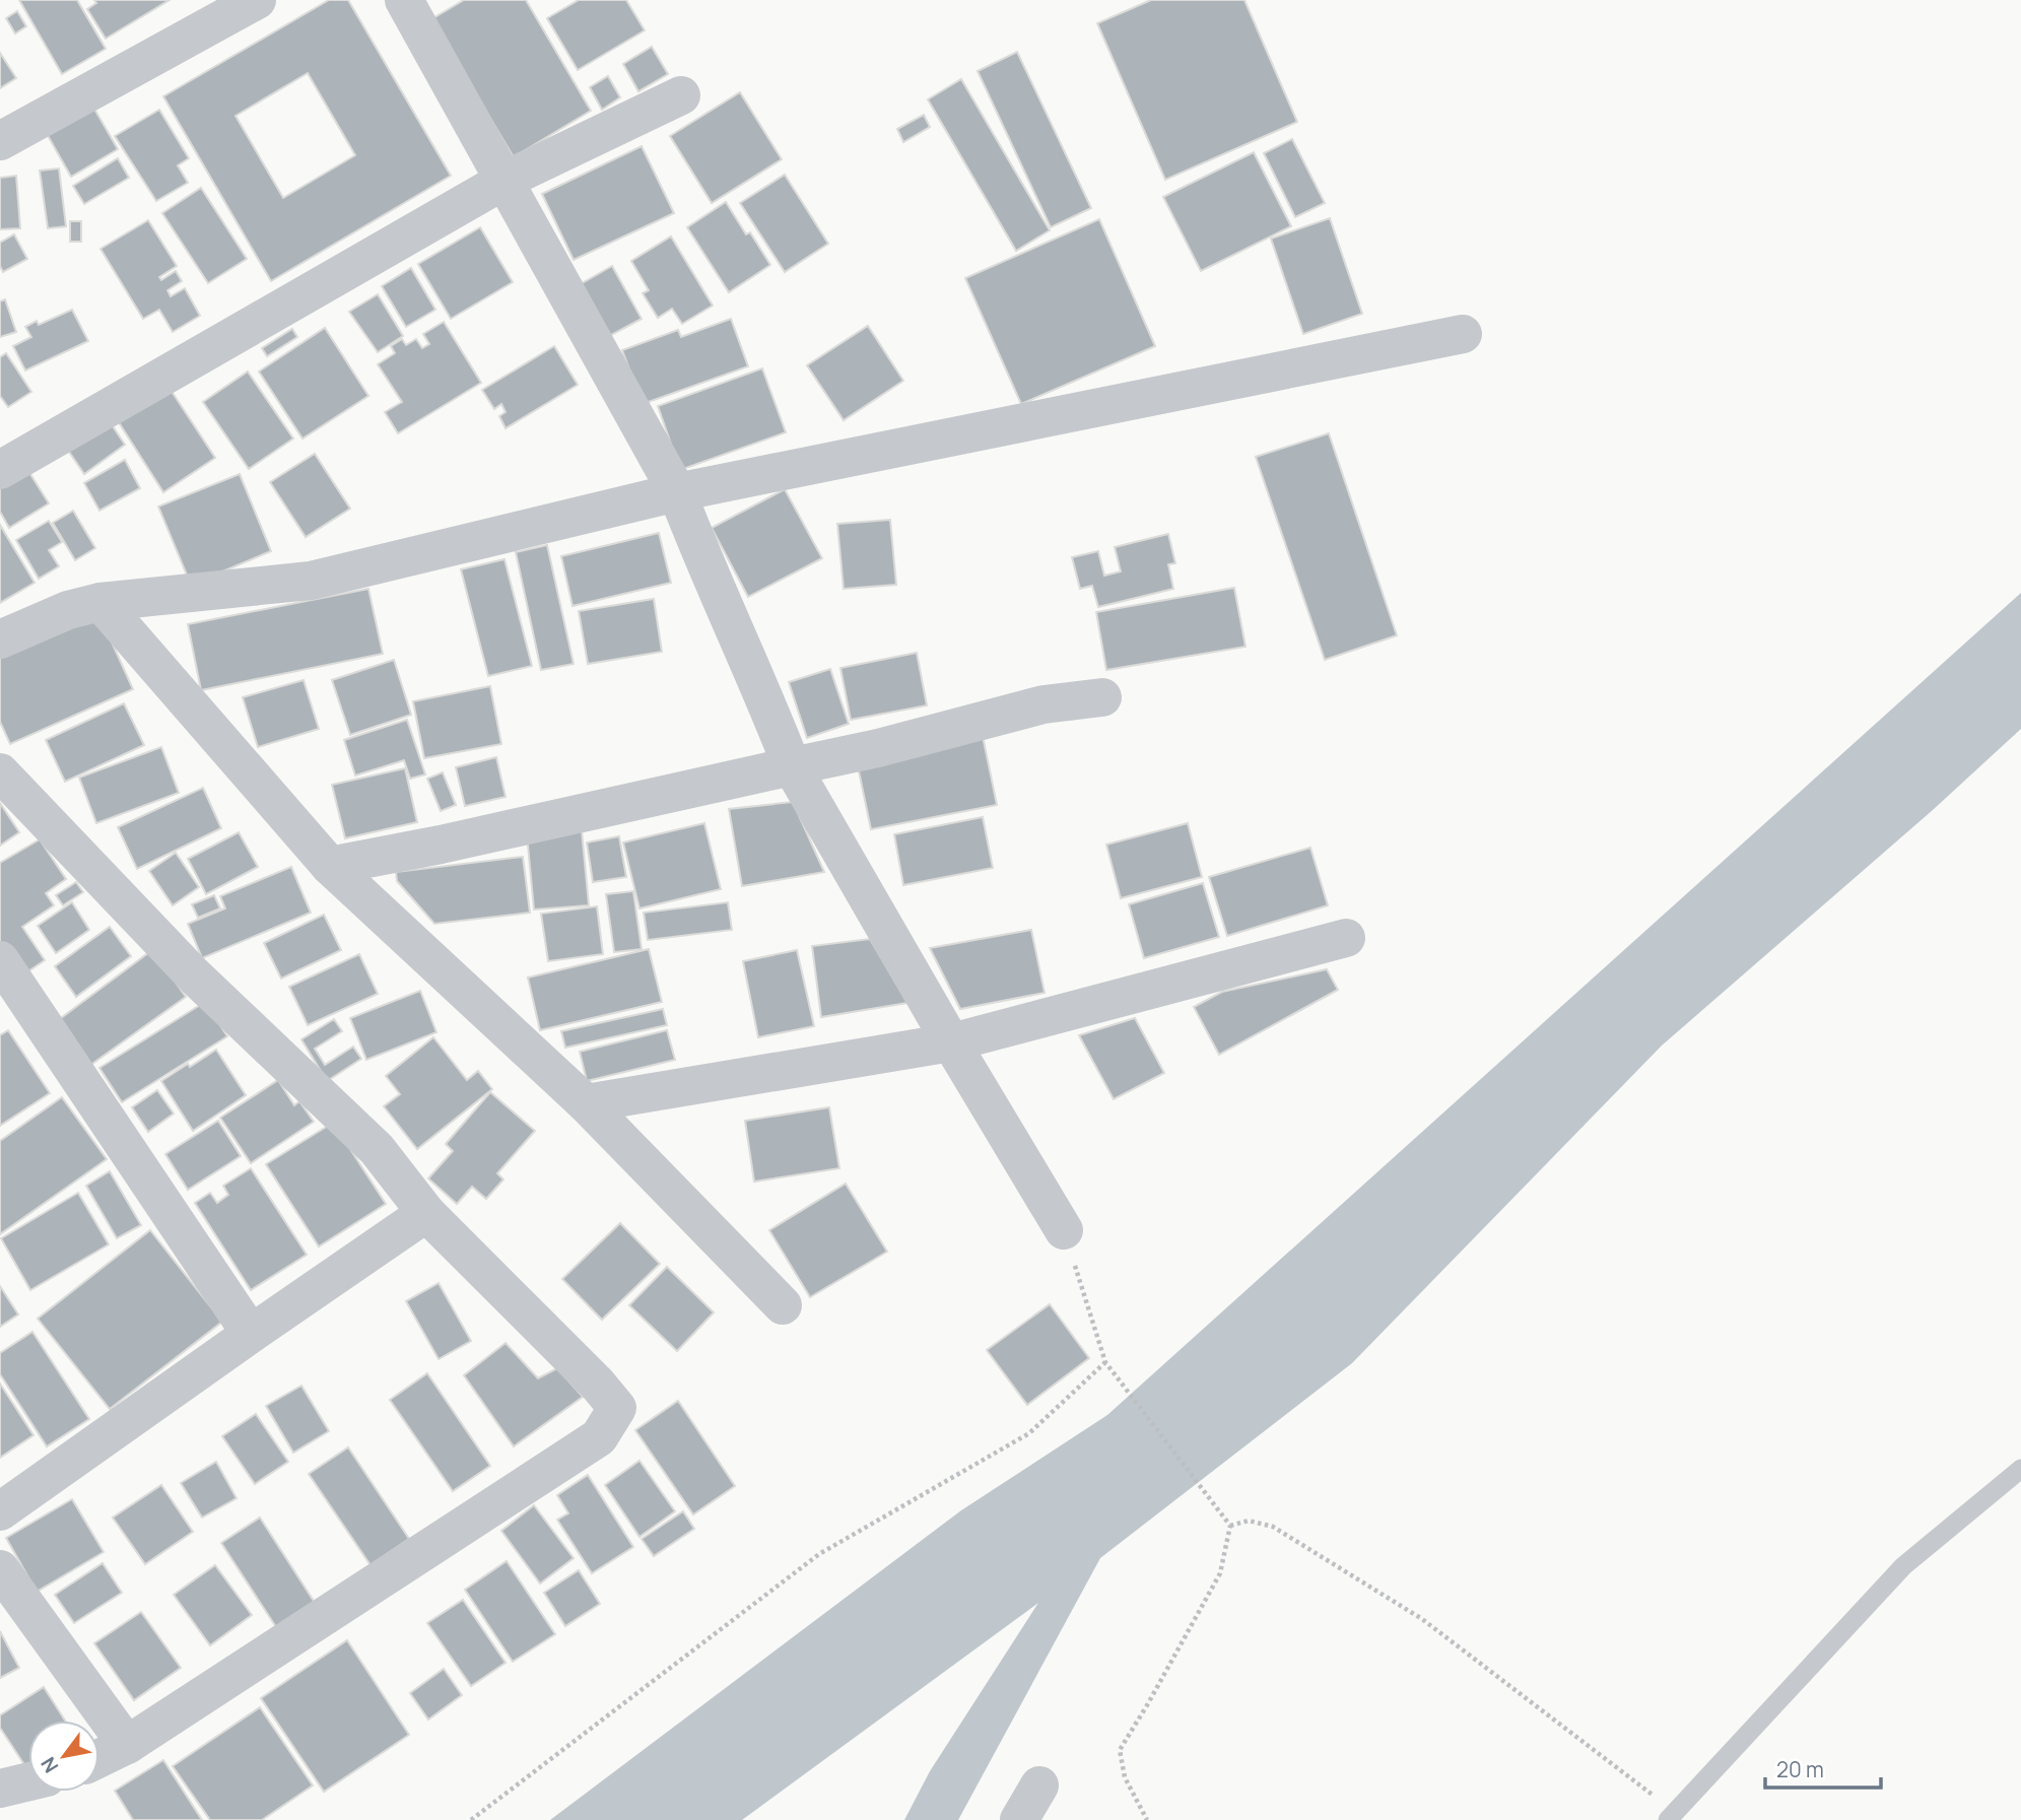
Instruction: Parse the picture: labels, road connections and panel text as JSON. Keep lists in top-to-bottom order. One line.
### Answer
{"scale_bar":"20 m","north":"bottom left"}
